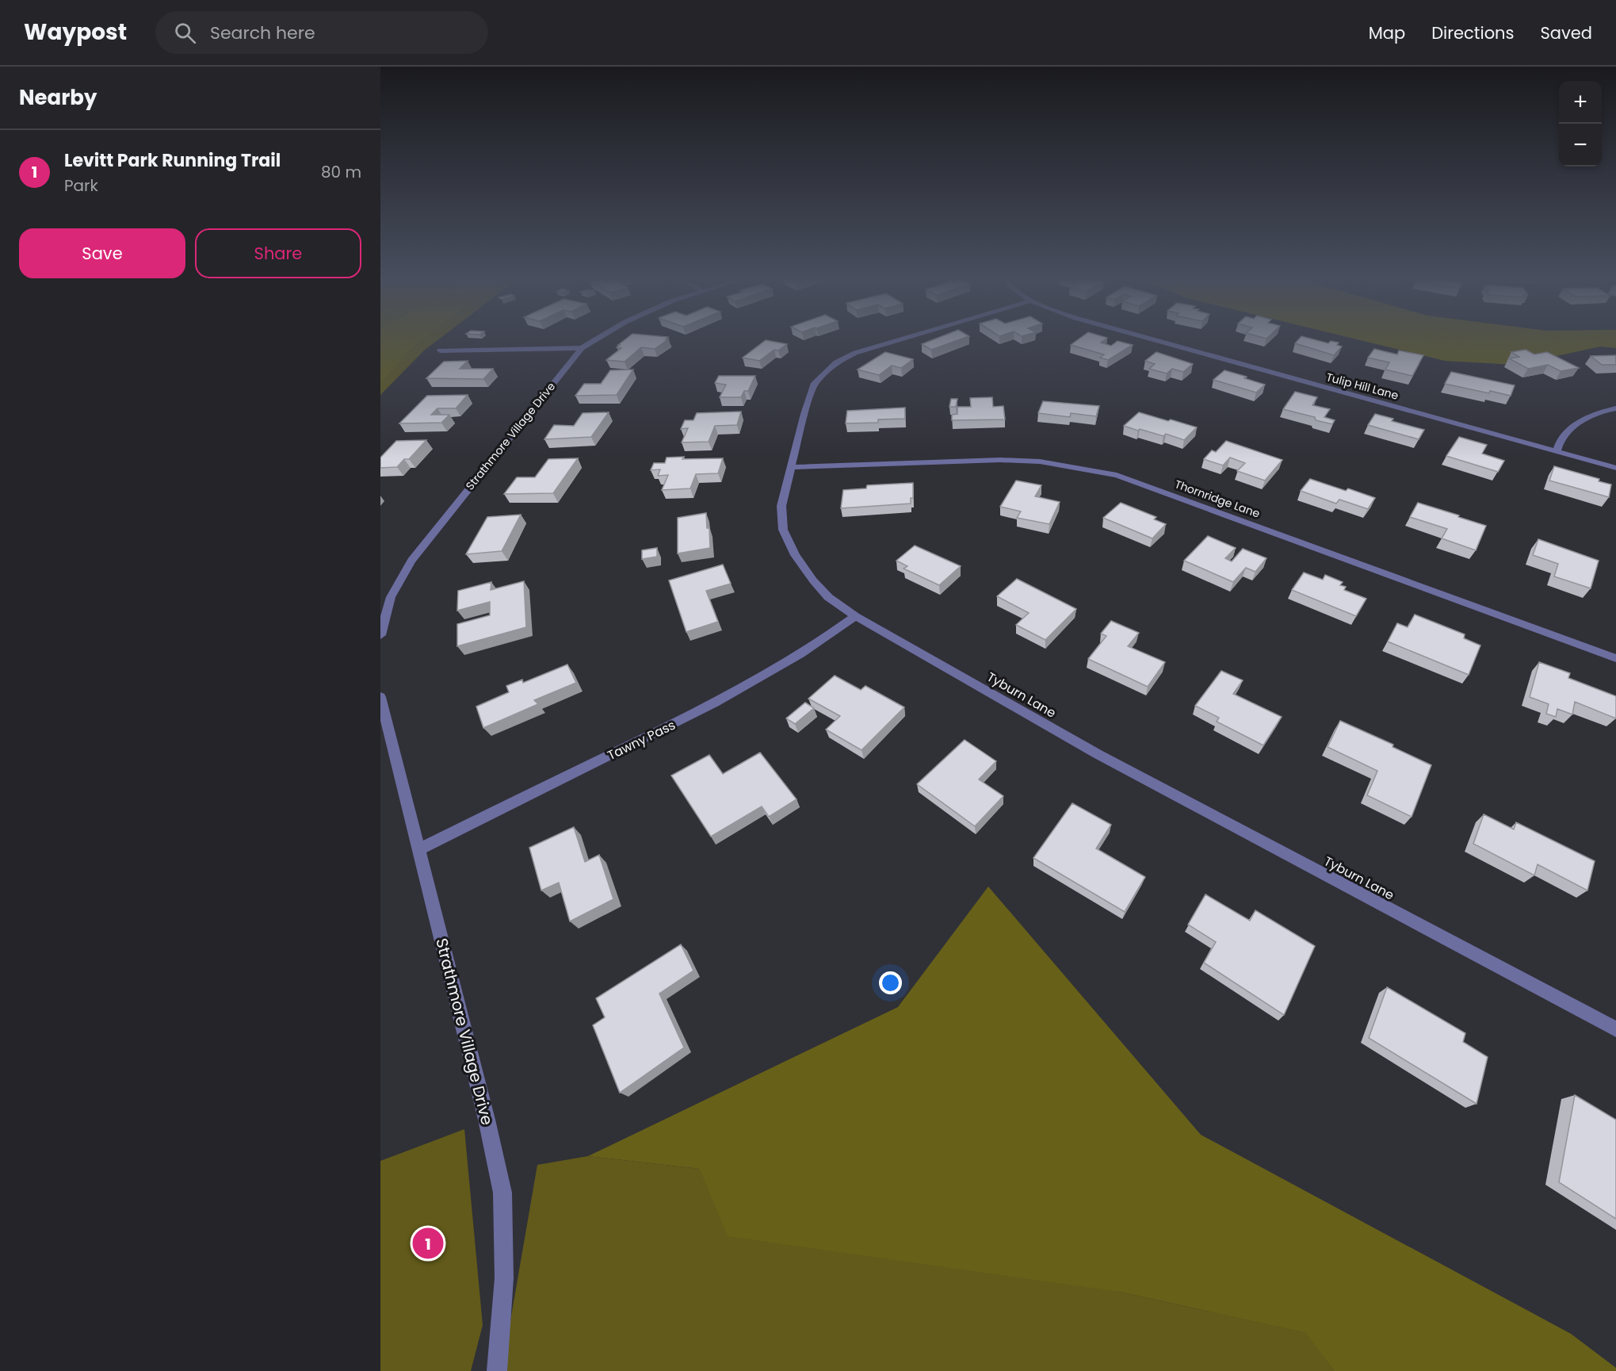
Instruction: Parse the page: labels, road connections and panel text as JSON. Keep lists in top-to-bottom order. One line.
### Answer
{"streets":{"street":["Tulip Hill Lane","Strathmore Village Drive","Thornridge Lane","Tyburn Lane","Tawny Pass"]},"crossings":[["Strathmore Village Drive","Tawny Pass"],["Thornridge Lane","Tyburn Lane"],["Tyburn Lane","Tawny Pass"]],"page":{"header":"Waypost","search":"Search here","nav":["Map","Directions","Saved"],"heading":"Nearby","map_buttons":["+","−"],"list":[{"mark":"1","name":"Levitt Park Running Trail","note":"Park","value":"80 m"}],"buttons":["Save","Share"],"pins":"1"}}
